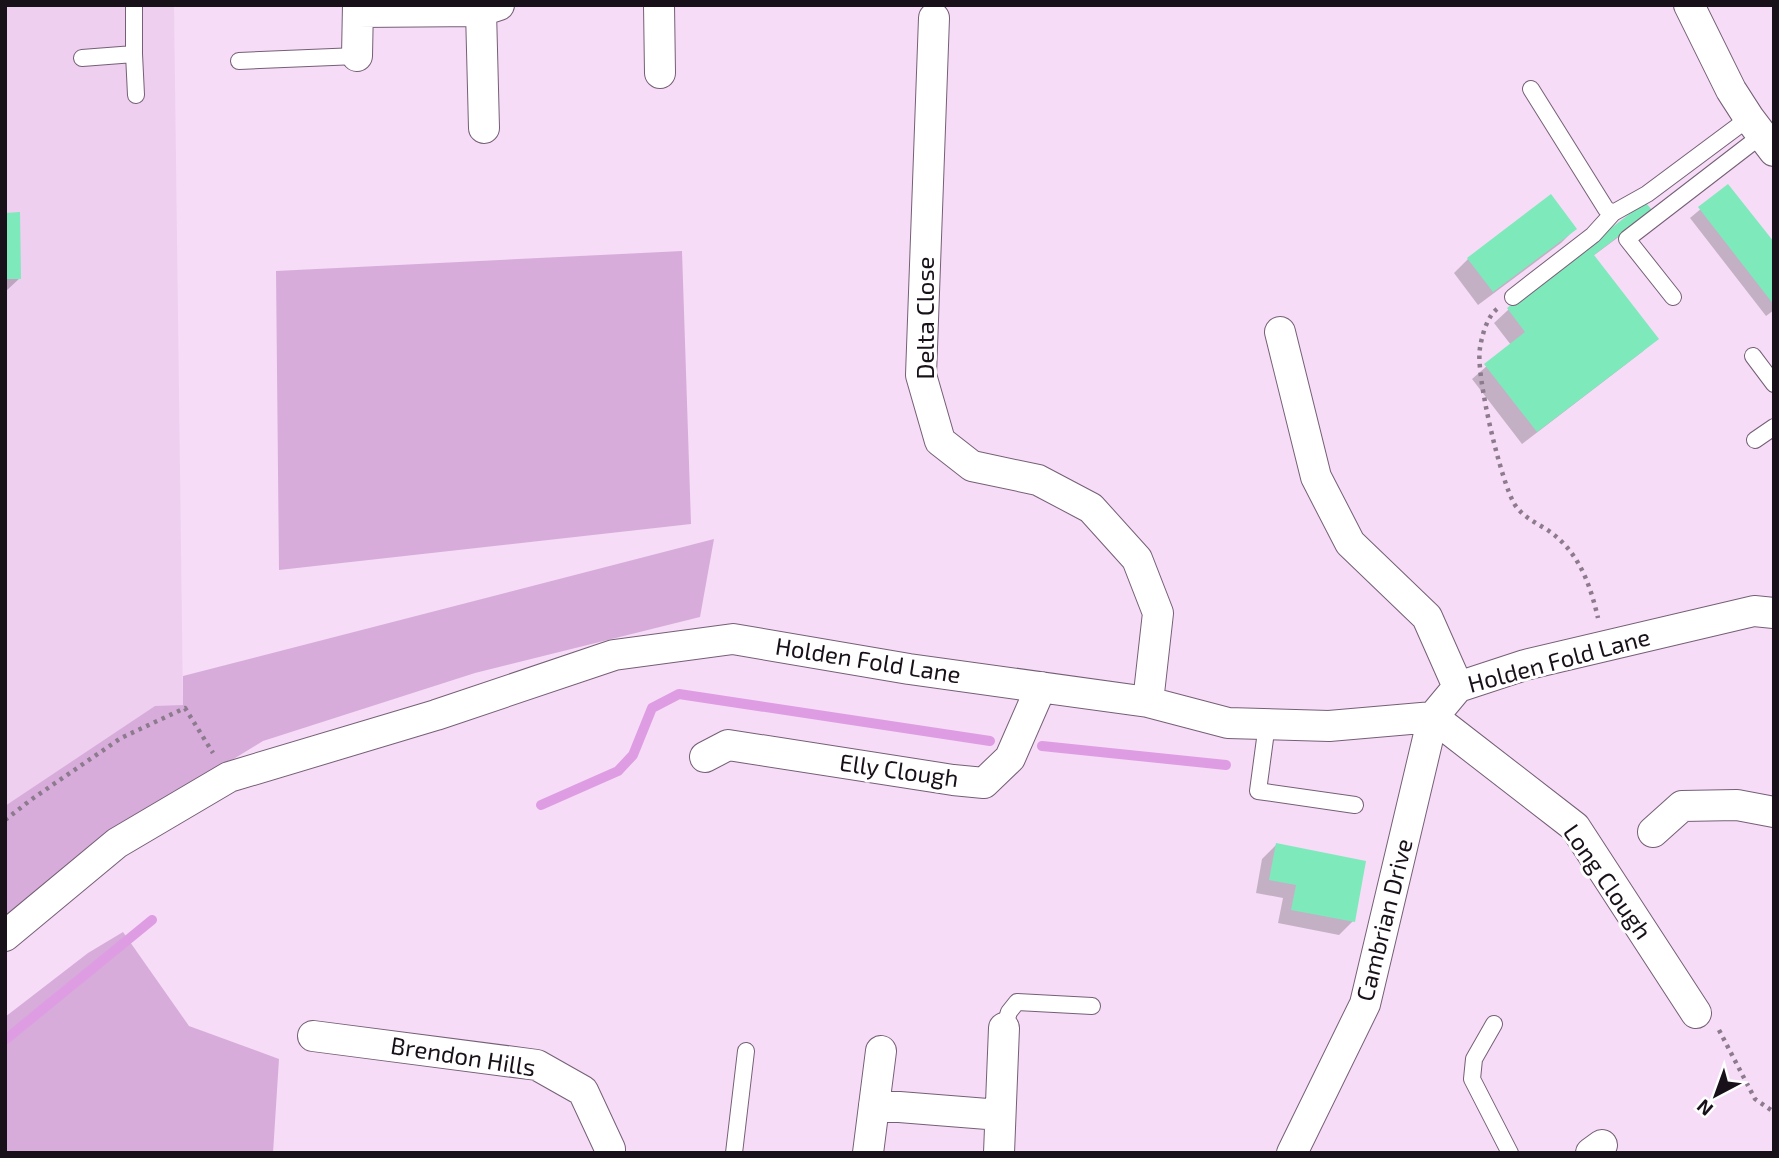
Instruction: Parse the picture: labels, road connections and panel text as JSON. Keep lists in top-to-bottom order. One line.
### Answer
{"streets":{"street":["Delta Close","Holden Fold Lane","Elly Clough","Long Clough","Cambrian Drive","Brendon Hills"]},"crossings":[["Delta Close","Holden Fold Lane"],["Holden Fold Lane","Elly Clough"],["Holden Fold Lane","Long Clough"],["Holden Fold Lane","Cambrian Drive"],["Long Clough","Cambrian Drive"]],"north":"bottom left"}
